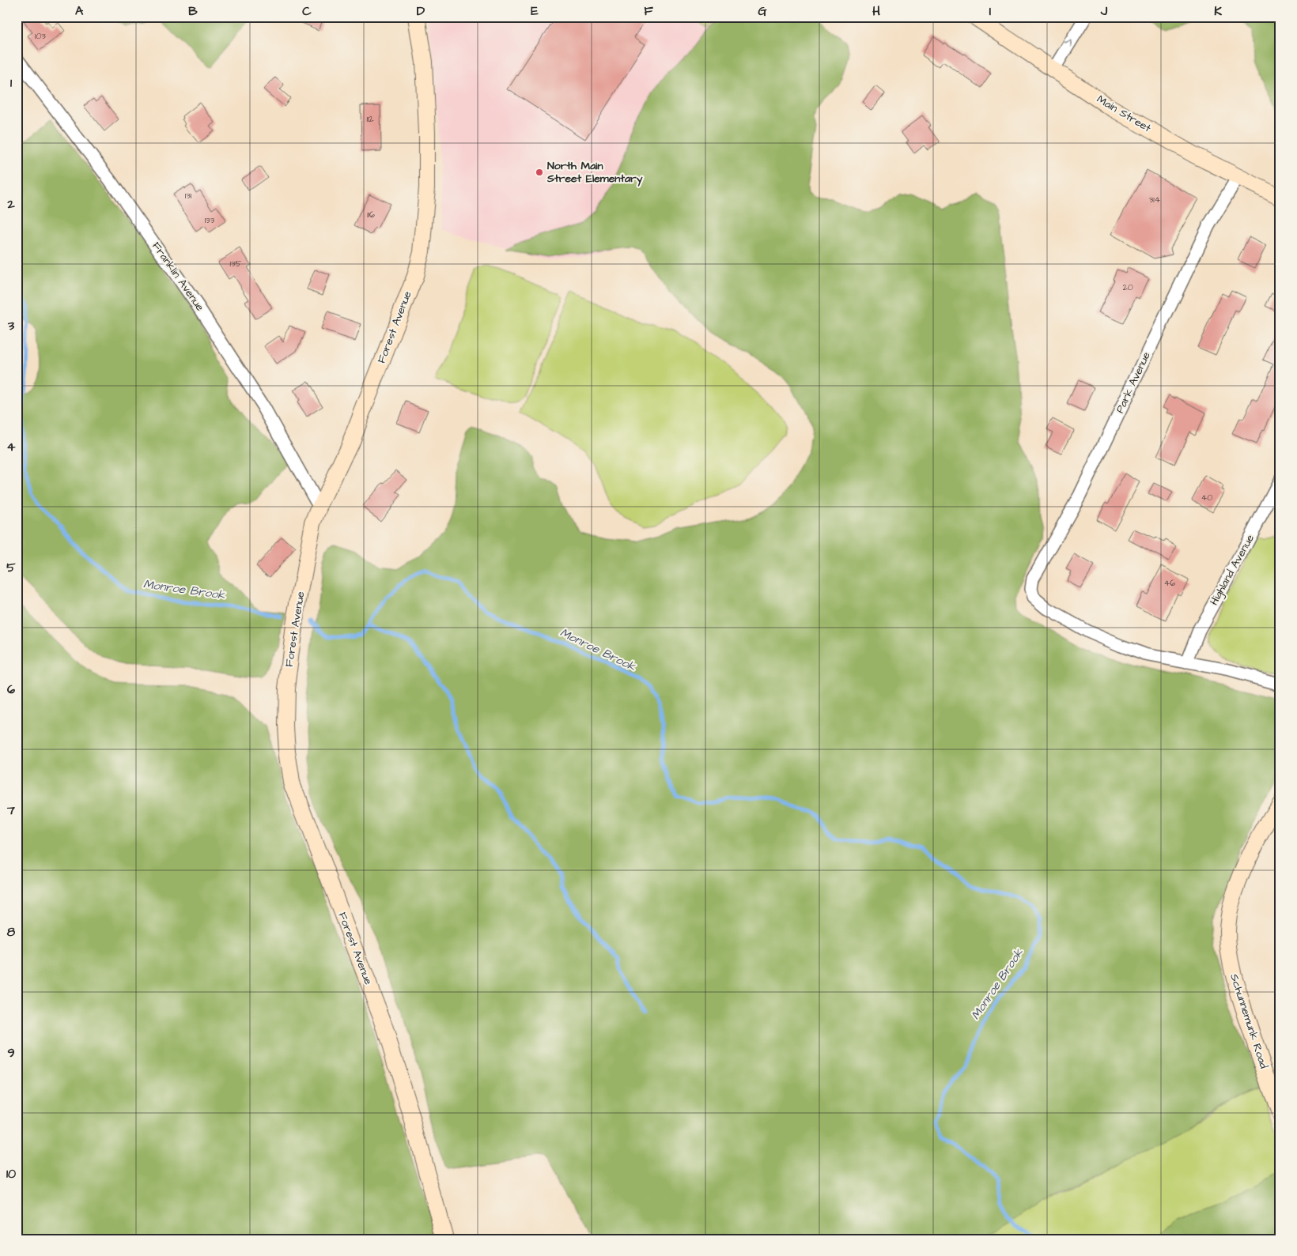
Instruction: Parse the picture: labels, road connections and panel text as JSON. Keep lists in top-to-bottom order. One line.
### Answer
{"streets":{"street":["Main Street","Franklin Avenue","Forest Avenue","Park Avenue","Highland Avenue","Schunnemunk Road"]},"crossings":[["Main Street","Park Avenue"],["Franklin Avenue","Forest Avenue"],["Park Avenue","Highland Avenue"]],"water":["Monroe Brook"],"places":["North Main Street Elementary"],"house_numbers":["103","112","131","314","116","133","135","20","40","46"],"grid":{"columns":["A","B","C","D","E","F","G","H","I","J","K"],"rows":["1","2","3","4","5","6","7","8","9","10"]}}
